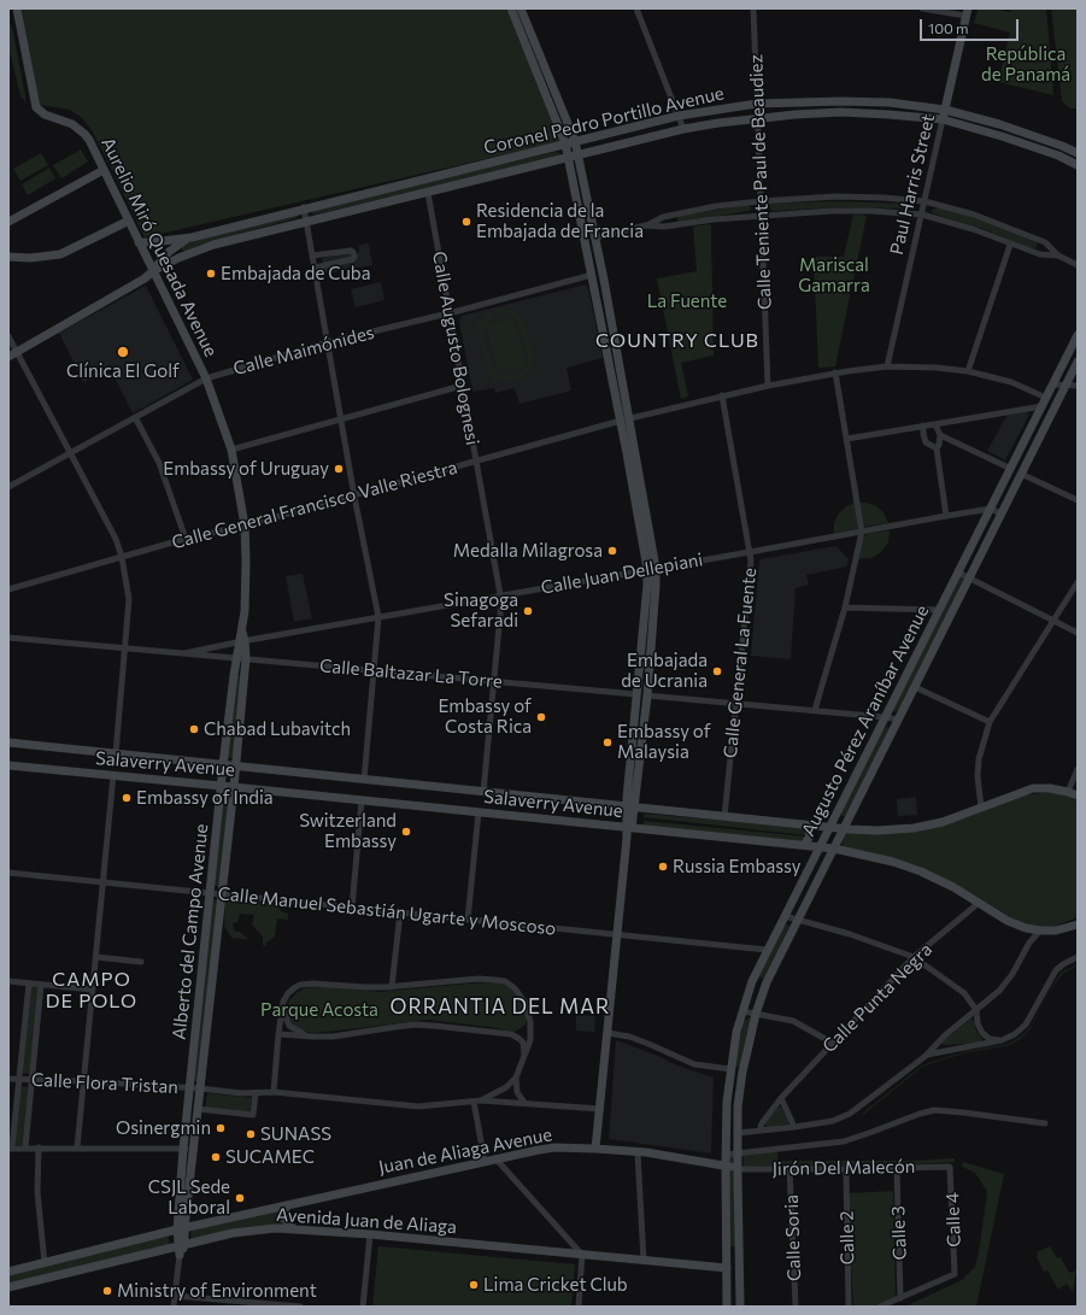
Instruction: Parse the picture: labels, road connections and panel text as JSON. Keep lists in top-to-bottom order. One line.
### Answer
{"streets":{"main road":["Coronel Pedro Portillo Avenue","Paul Harris Street","Aurelio Miró Quesada Avenue","Augusto Pérez Araníbar Avenue","Salaverry Avenue","Alberto del Campo Avenue","Juan de Aliaga Avenue","Avenida Juan de Aliaga"],"street":["Calle Teniente Paul de Beaudiez","Calle Augusto Bolognesi","Calle Maimónides","Calle General Francisco Valle Riestra","Calle Juan Dellepiani","Calle General La Fuente","Calle Baltazar La Torre","Calle Manuel Sebastián Ugarte y Moscoso","Calle Punta Negra","Calle Flora Tristan","Jirón Del Malecón","Calle 4","Calle 3","Calle Soria","Calle 2"]},"crossings":[["Coronel Pedro Portillo Avenue","Calle Teniente Paul de Beaudiez"],["Coronel Pedro Portillo Avenue","Paul Harris Street"],["Coronel Pedro Portillo Avenue","Aurelio Miró Quesada Avenue"],["Coronel Pedro Portillo Avenue","Calle Augusto Bolognesi"],["Aurelio Miró Quesada Avenue","Calle Maimónides"],["Aurelio Miró Quesada Avenue","Calle General Francisco Valle Riestra"],["Aurelio Miró Quesada Avenue","Alberto del Campo Avenue"],["Calle Augusto Bolognesi","Calle Maimónides"],["Calle Augusto Bolognesi","Calle General Francisco Valle Riestra"],["Calle Augusto Bolognesi","Calle Juan Dellepiani"],["Calle Augusto Bolognesi","Calle Baltazar La Torre"],["Calle Augusto Bolognesi","Salaverry Avenue"],["Calle General Francisco Valle Riestra","Alberto del Campo Avenue"],["Calle Juan Dellepiani","Calle General La Fuente"],["Calle Juan Dellepiani","Calle Baltazar La Torre"],["Calle Juan Dellepiani","Augusto Pérez Araníbar Avenue"],["Calle Juan Dellepiani","Alberto del Campo Avenue"],["Calle General La Fuente","Salaverry Avenue"],["Calle Baltazar La Torre","Alberto del Campo Avenue"],["Augusto Pérez Araníbar Avenue","Salaverry Avenue"],["Augusto Pérez Araníbar Avenue","Calle Manuel Sebastián Ugarte y Moscoso"],["Augusto Pérez Araníbar Avenue","Juan de Aliaga Avenue"],["Augusto Pérez Araníbar Avenue","Jirón Del Malecón"],["Augusto Pérez Araníbar Avenue","Avenida Juan de Aliaga"],["Salaverry Avenue","Alberto del Campo Avenue"],["Salaverry Avenue","Calle Punta Negra"],["Calle Manuel Sebastián Ugarte y Moscoso","Alberto del Campo Avenue"],["Alberto del Campo Avenue","Calle Flora Tristan"],["Alberto del Campo Avenue","Avenida Juan de Aliaga"],["Juan de Aliaga Avenue","Jirón Del Malecón"],["Juan de Aliaga Avenue","Avenida Juan de Aliaga"],["Jirón Del Malecón","Calle 4"],["Jirón Del Malecón","Calle 3"],["Jirón Del Malecón","Calle Soria"],["Jirón Del Malecón","Calle 2"],["Calle 4","Calle 3"]],"districts":["COUNTRY CLUB","CAMPO DE POLO","ORRANTIA DEL MAR"],"parks":["República de Panamá","Mariscal Gamarra","La Fuente","Parque Acosta"],"places":["Residencia de la Embajada de Francia","Embajada de Cuba","Clínica El Golf","Embassy of Uruguay","Medalla Milagrosa","Sinagoga Sefaradi","Embajada de Ucrania","Embassy of Costa Rica","Chabad Lubavitch","Embassy of Malaysia","Embassy of India","Switzerland Embassy","Russia Embassy","Osinergmin","SUNASS","SUCAMEC","CSJL Sede Laboral","Lima Cricket Club","Ministry of Environment"],"scale_bar":"100 m"}
